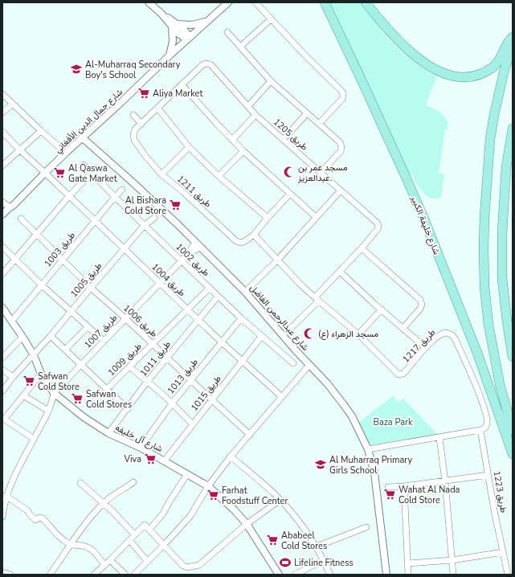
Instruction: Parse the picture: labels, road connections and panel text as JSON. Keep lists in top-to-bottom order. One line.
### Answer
{"streets":{"main road":["شارع خليفة الكبير"],"street":["شارع جمال الدين الأفغاني","طريق 1205","طريق 1211","طريق 1003","طريق 1002","طريق 1005","طريق 1004","شارع عبدالرحمن الفاضل","طريق 1006","طريق 1007","طريق 1217","طريق 1011","طريق 1009","طريق 1013","طريق 1015","شارع آل خليفه","طريق 1223"]},"crossings":[["شارع جمال الدين الأفغاني","طريق 1004"],["شارع جمال الدين الأفغاني","شارع عبدالرحمن الفاضل"],["طريق 1205","طريق 1211"],["طريق 1205","طريق 1217"],["طريق 1003","طريق 1002"],["طريق 1003","طريق 1004"],["طريق 1003","طريق 1006"],["طريق 1003","شارع آل خليفه"],["طريق 1002","طريق 1005"],["طريق 1002","طريق 1007"],["طريق 1002","طريق 1011"],["طريق 1002","طريق 1009"],["طريق 1002","طريق 1013"],["طريق 1002","طريق 1015"],["طريق 1005","طريق 1004"],["طريق 1005","طريق 1006"],["طريق 1005","شارع آل خليفه"],["طريق 1004","طريق 1007"],["طريق 1004","طريق 1011"],["طريق 1004","طريق 1009"],["طريق 1004","طريق 1013"],["طريق 1004","طريق 1015"],["شارع عبدالرحمن الفاضل","طريق 1007"],["طريق 1006","طريق 1007"],["طريق 1006","طريق 1011"],["طريق 1006","طريق 1009"],["طريق 1006","طريق 1013"],["طريق 1006","طريق 1015"],["طريق 1007","شارع آل خليفه"],["طريق 1217","طريق 1223"],["طريق 1011","شارع آل خليفه"],["طريق 1013","شارع آل خليفه"],["طريق 1015","شارع آل خليفه"]],"parks":["Baza Park"],"places":{"school or university":["Al-Muharraq Secondary Boy's School","Al Muharraq Primary Girls School"],"supermarket":["Aliya Market","Al Qaswa Gate Market","Al Bishara Cold Store","Safwan Cold Store","Safwan Cold Stores","Viva","Wahat Al Nada Cold Store","Farhat Foodstuff Center","Ababeel Cold Stores"],"mosque":["مسجد عمر بن عبدالعزيز.","مسجد الزهراء (ع)"],"sports":["Lifeline Fitness"]}}
